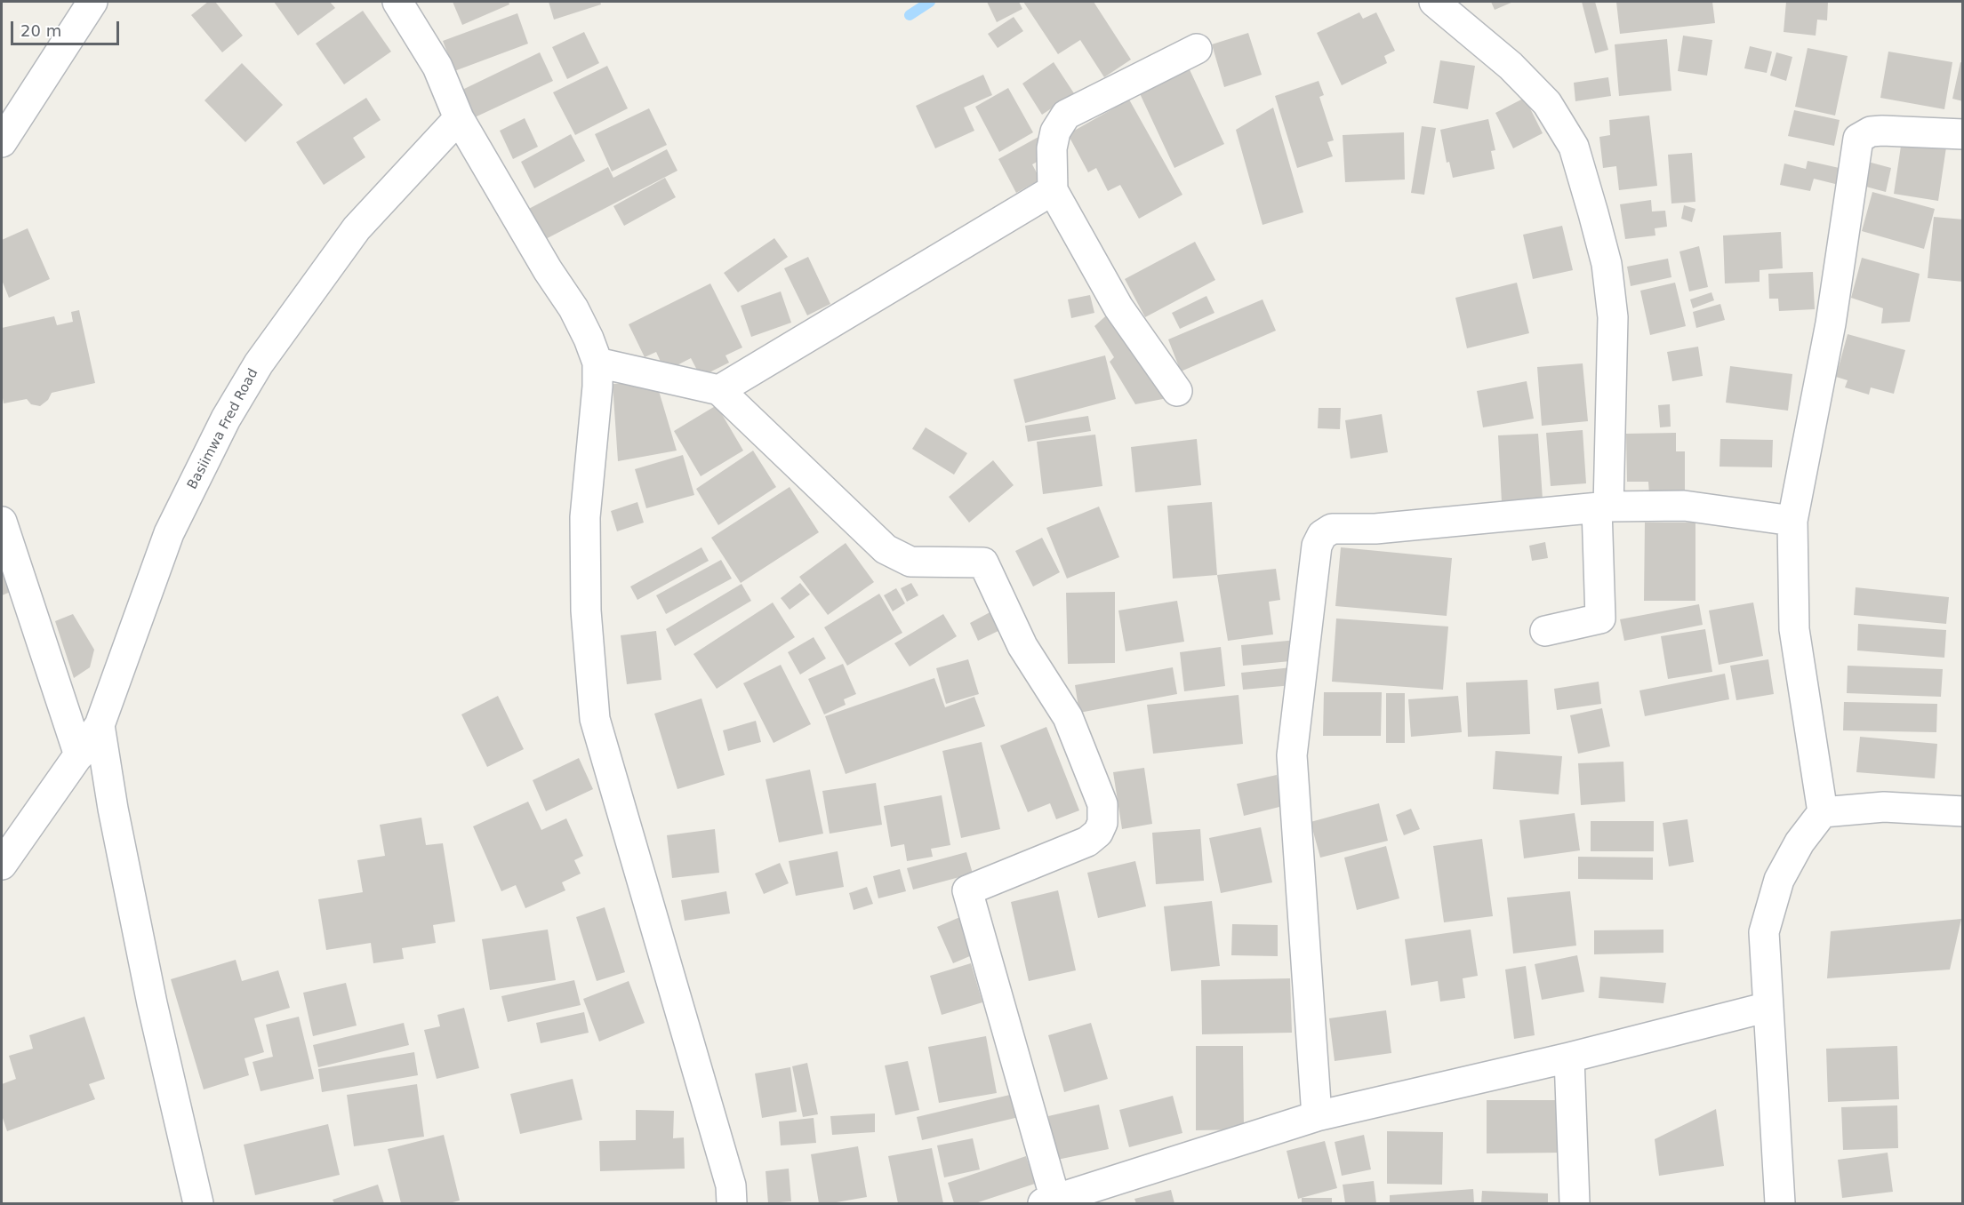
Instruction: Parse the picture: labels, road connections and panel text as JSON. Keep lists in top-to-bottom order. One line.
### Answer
{"streets":{"street":["Basiimwa Fred Road"]},"scale_bar":"20 m"}
